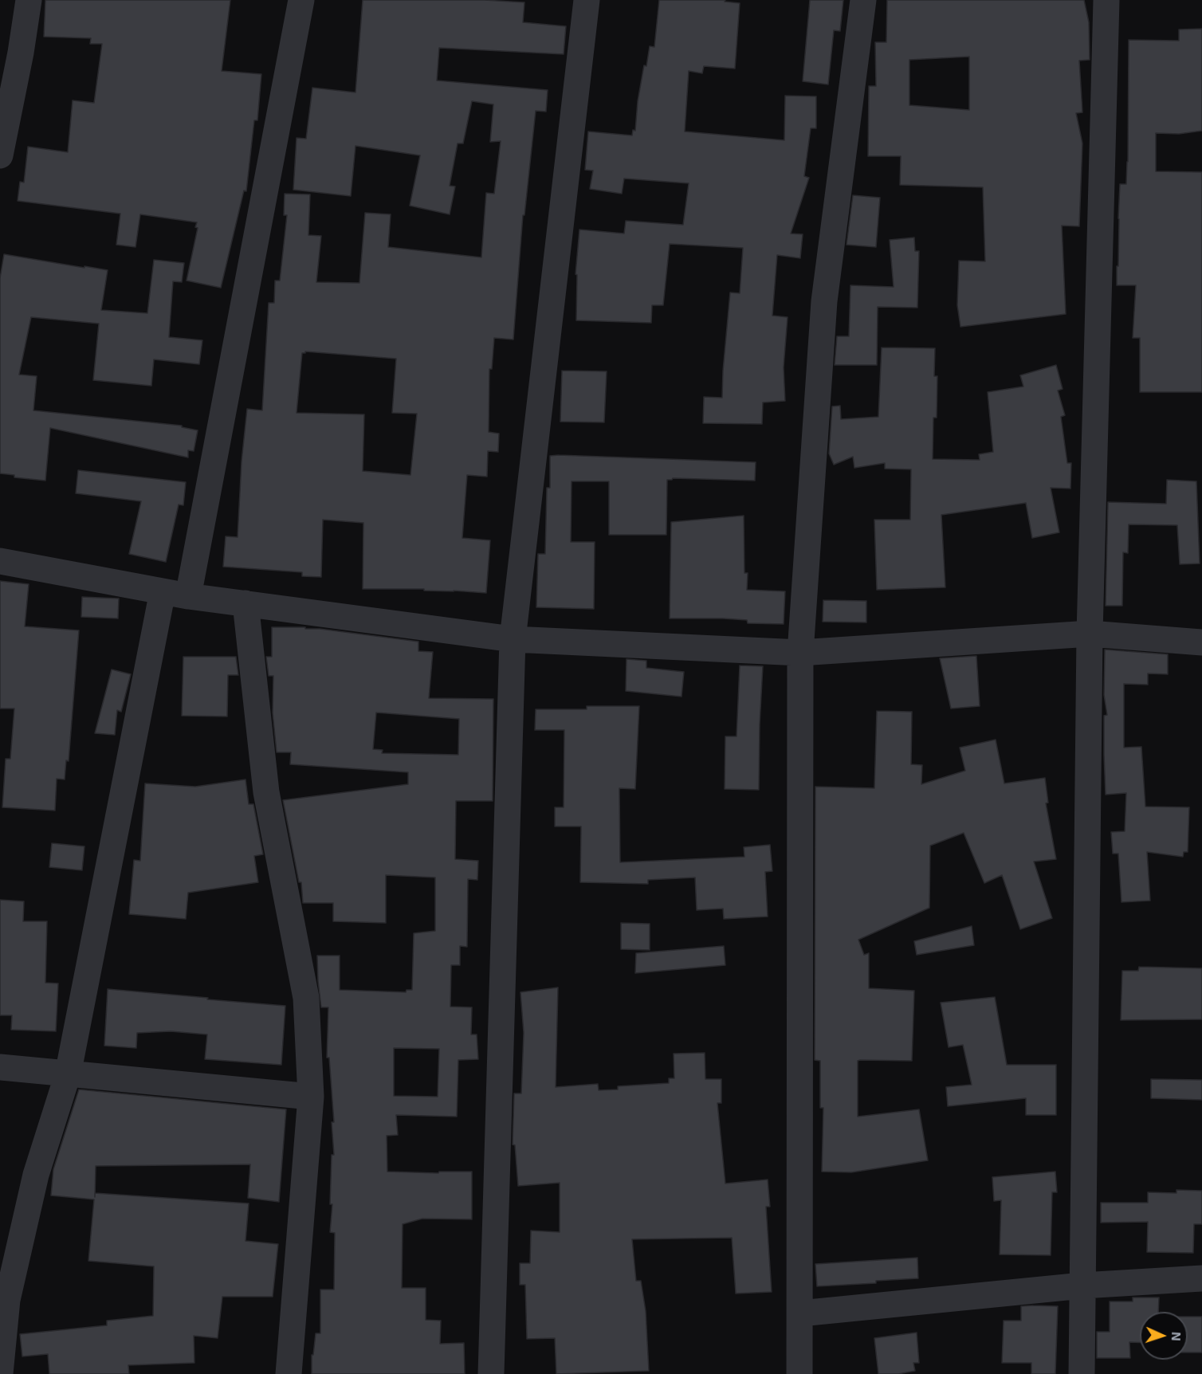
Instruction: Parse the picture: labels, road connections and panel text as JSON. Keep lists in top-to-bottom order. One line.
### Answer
{"north":"right"}
